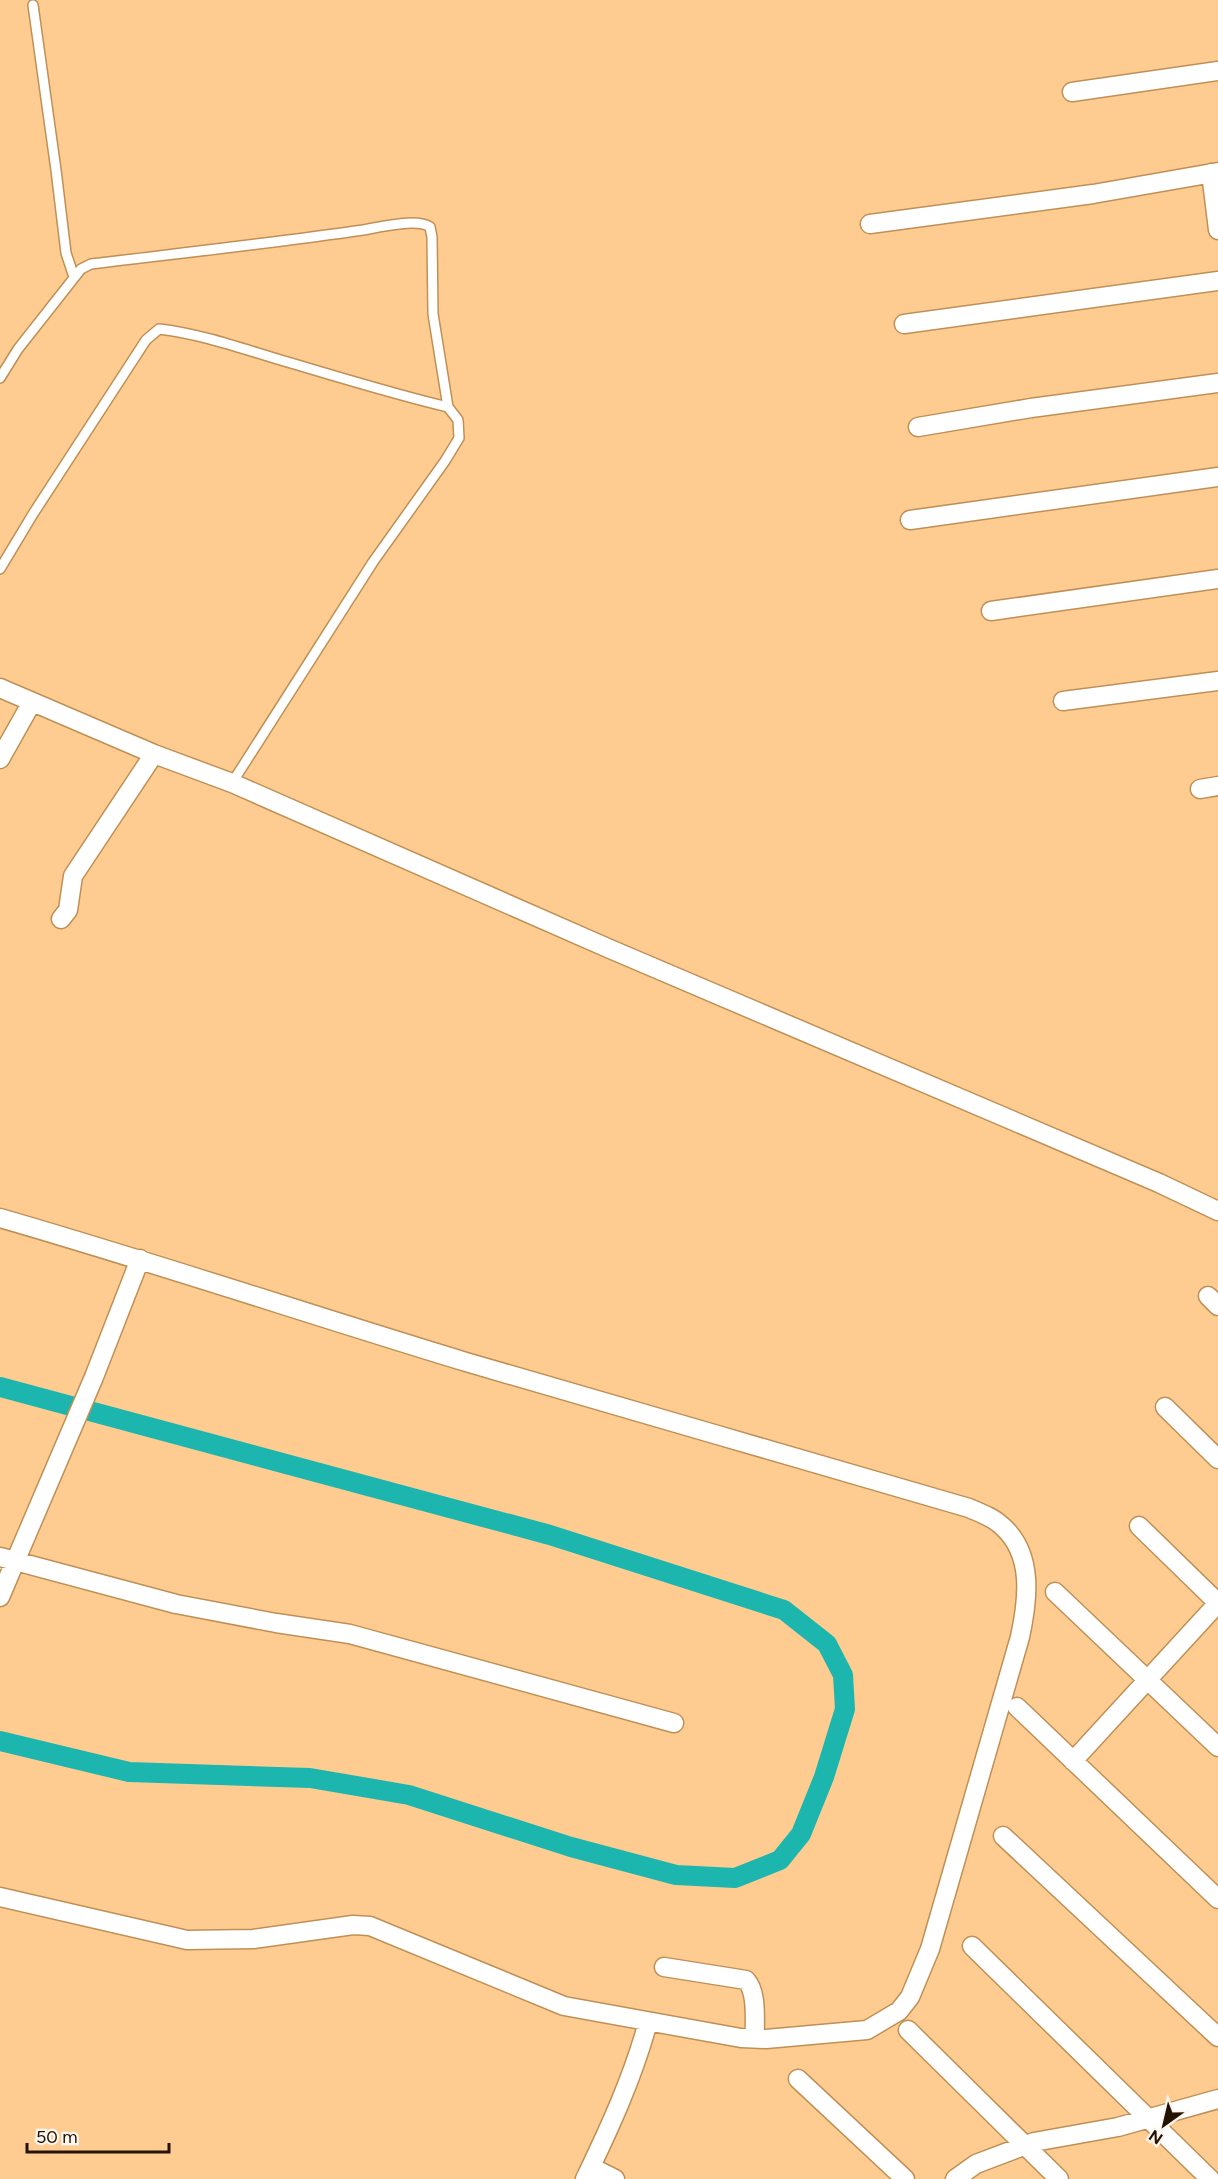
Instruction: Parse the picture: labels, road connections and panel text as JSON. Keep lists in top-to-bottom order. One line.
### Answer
{"scale_bar":"50 m","north":"bottom left"}
